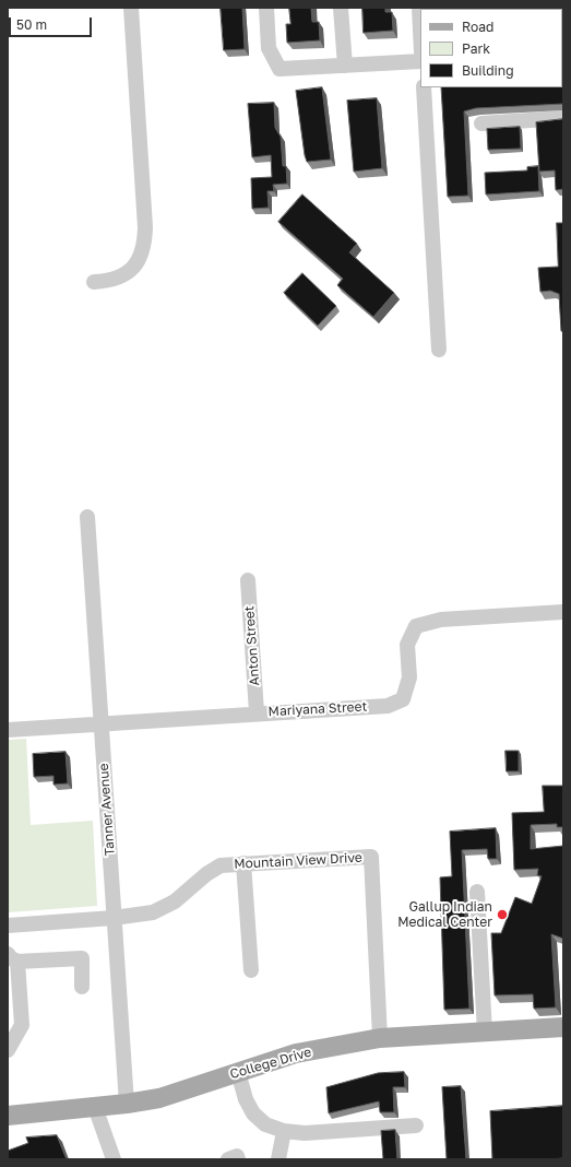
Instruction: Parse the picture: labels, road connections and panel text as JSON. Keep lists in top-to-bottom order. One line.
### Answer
{"streets":{"main road":["College Drive"],"street":["Anton Street","Mariyana Street","Tanner Avenue","Mountain View Drive"]},"crossings":[["Anton Street","Mariyana Street"],["Mariyana Street","Tanner Avenue"],["Tanner Avenue","Mountain View Drive"],["Tanner Avenue","College Drive"],["Mountain View Drive","College Drive"]],"places":["Gallup Indian Medical Center"],"legend":["Road","Park","Building"],"scale_bar":"50 m"}
